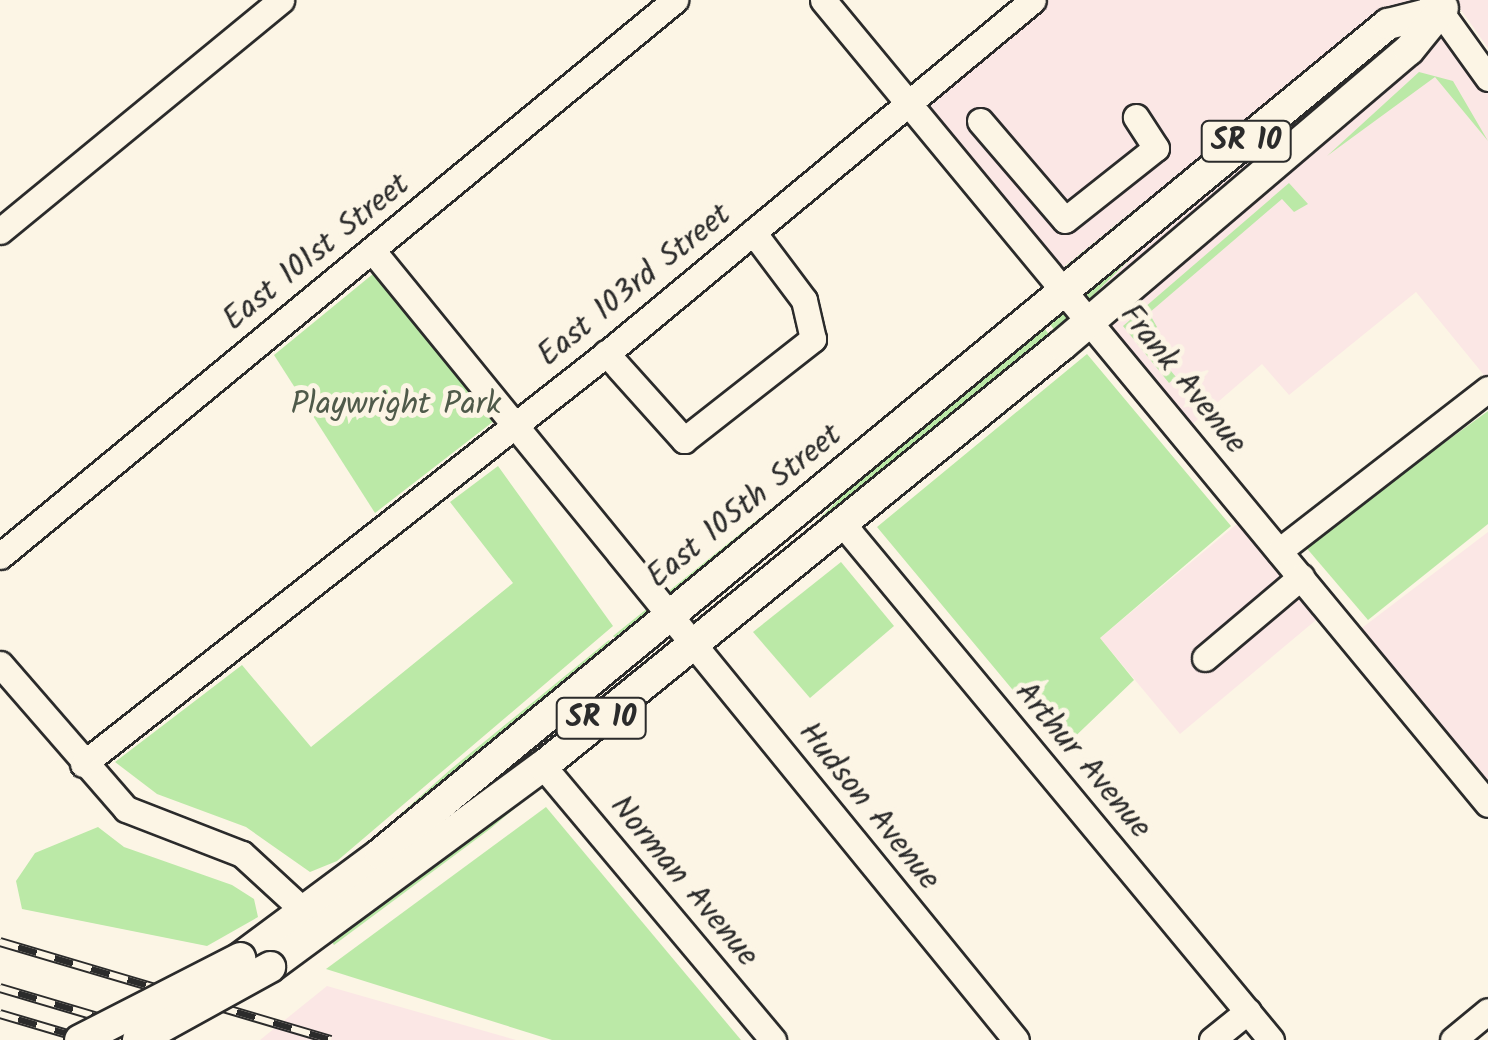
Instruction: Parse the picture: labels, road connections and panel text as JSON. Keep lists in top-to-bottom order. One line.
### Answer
{"streets":{"main road":["SR 10","East 105th Street"],"street":["East 101st Street","East 103rd Street","Frank Avenue","Arthur Avenue","Hudson Avenue","Norman Avenue"]},"crossings":[["SR 10","Frank Avenue"],["SR 10","East 105th Street"],["SR 10","Arthur Avenue"],["SR 10","Hudson Avenue"],["SR 10","Norman Avenue"],["East 101st Street","Hudson Avenue"],["East 103rd Street","Frank Avenue"],["East 103rd Street","Hudson Avenue"],["Frank Avenue","East 105th Street"],["East 105th Street","Hudson Avenue"]],"parks":["Playwright Park"]}
